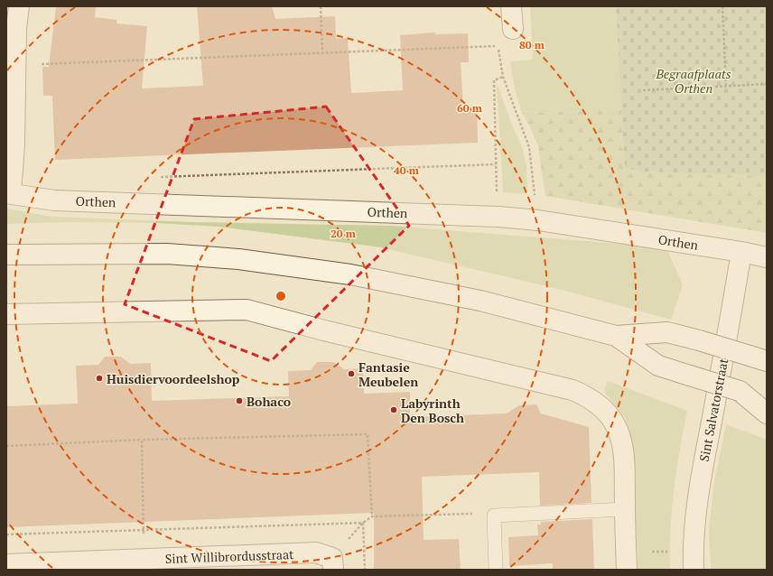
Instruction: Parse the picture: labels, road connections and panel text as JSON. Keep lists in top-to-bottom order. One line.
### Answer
{"streets":{"street":["Orthen","Sint Salvatorstraat","Sint Willibrordusstraat"]},"crossings":[["Orthen","Sint Salvatorstraat"]],"parks":["Begraafplaats Orthen"],"places":["Fantasie Meubelen","Huisdiervoordeelshop","Bohaco","Labyrinth Den Bosch"],"rings":["80 m","60 m","40 m","20 m"]}
